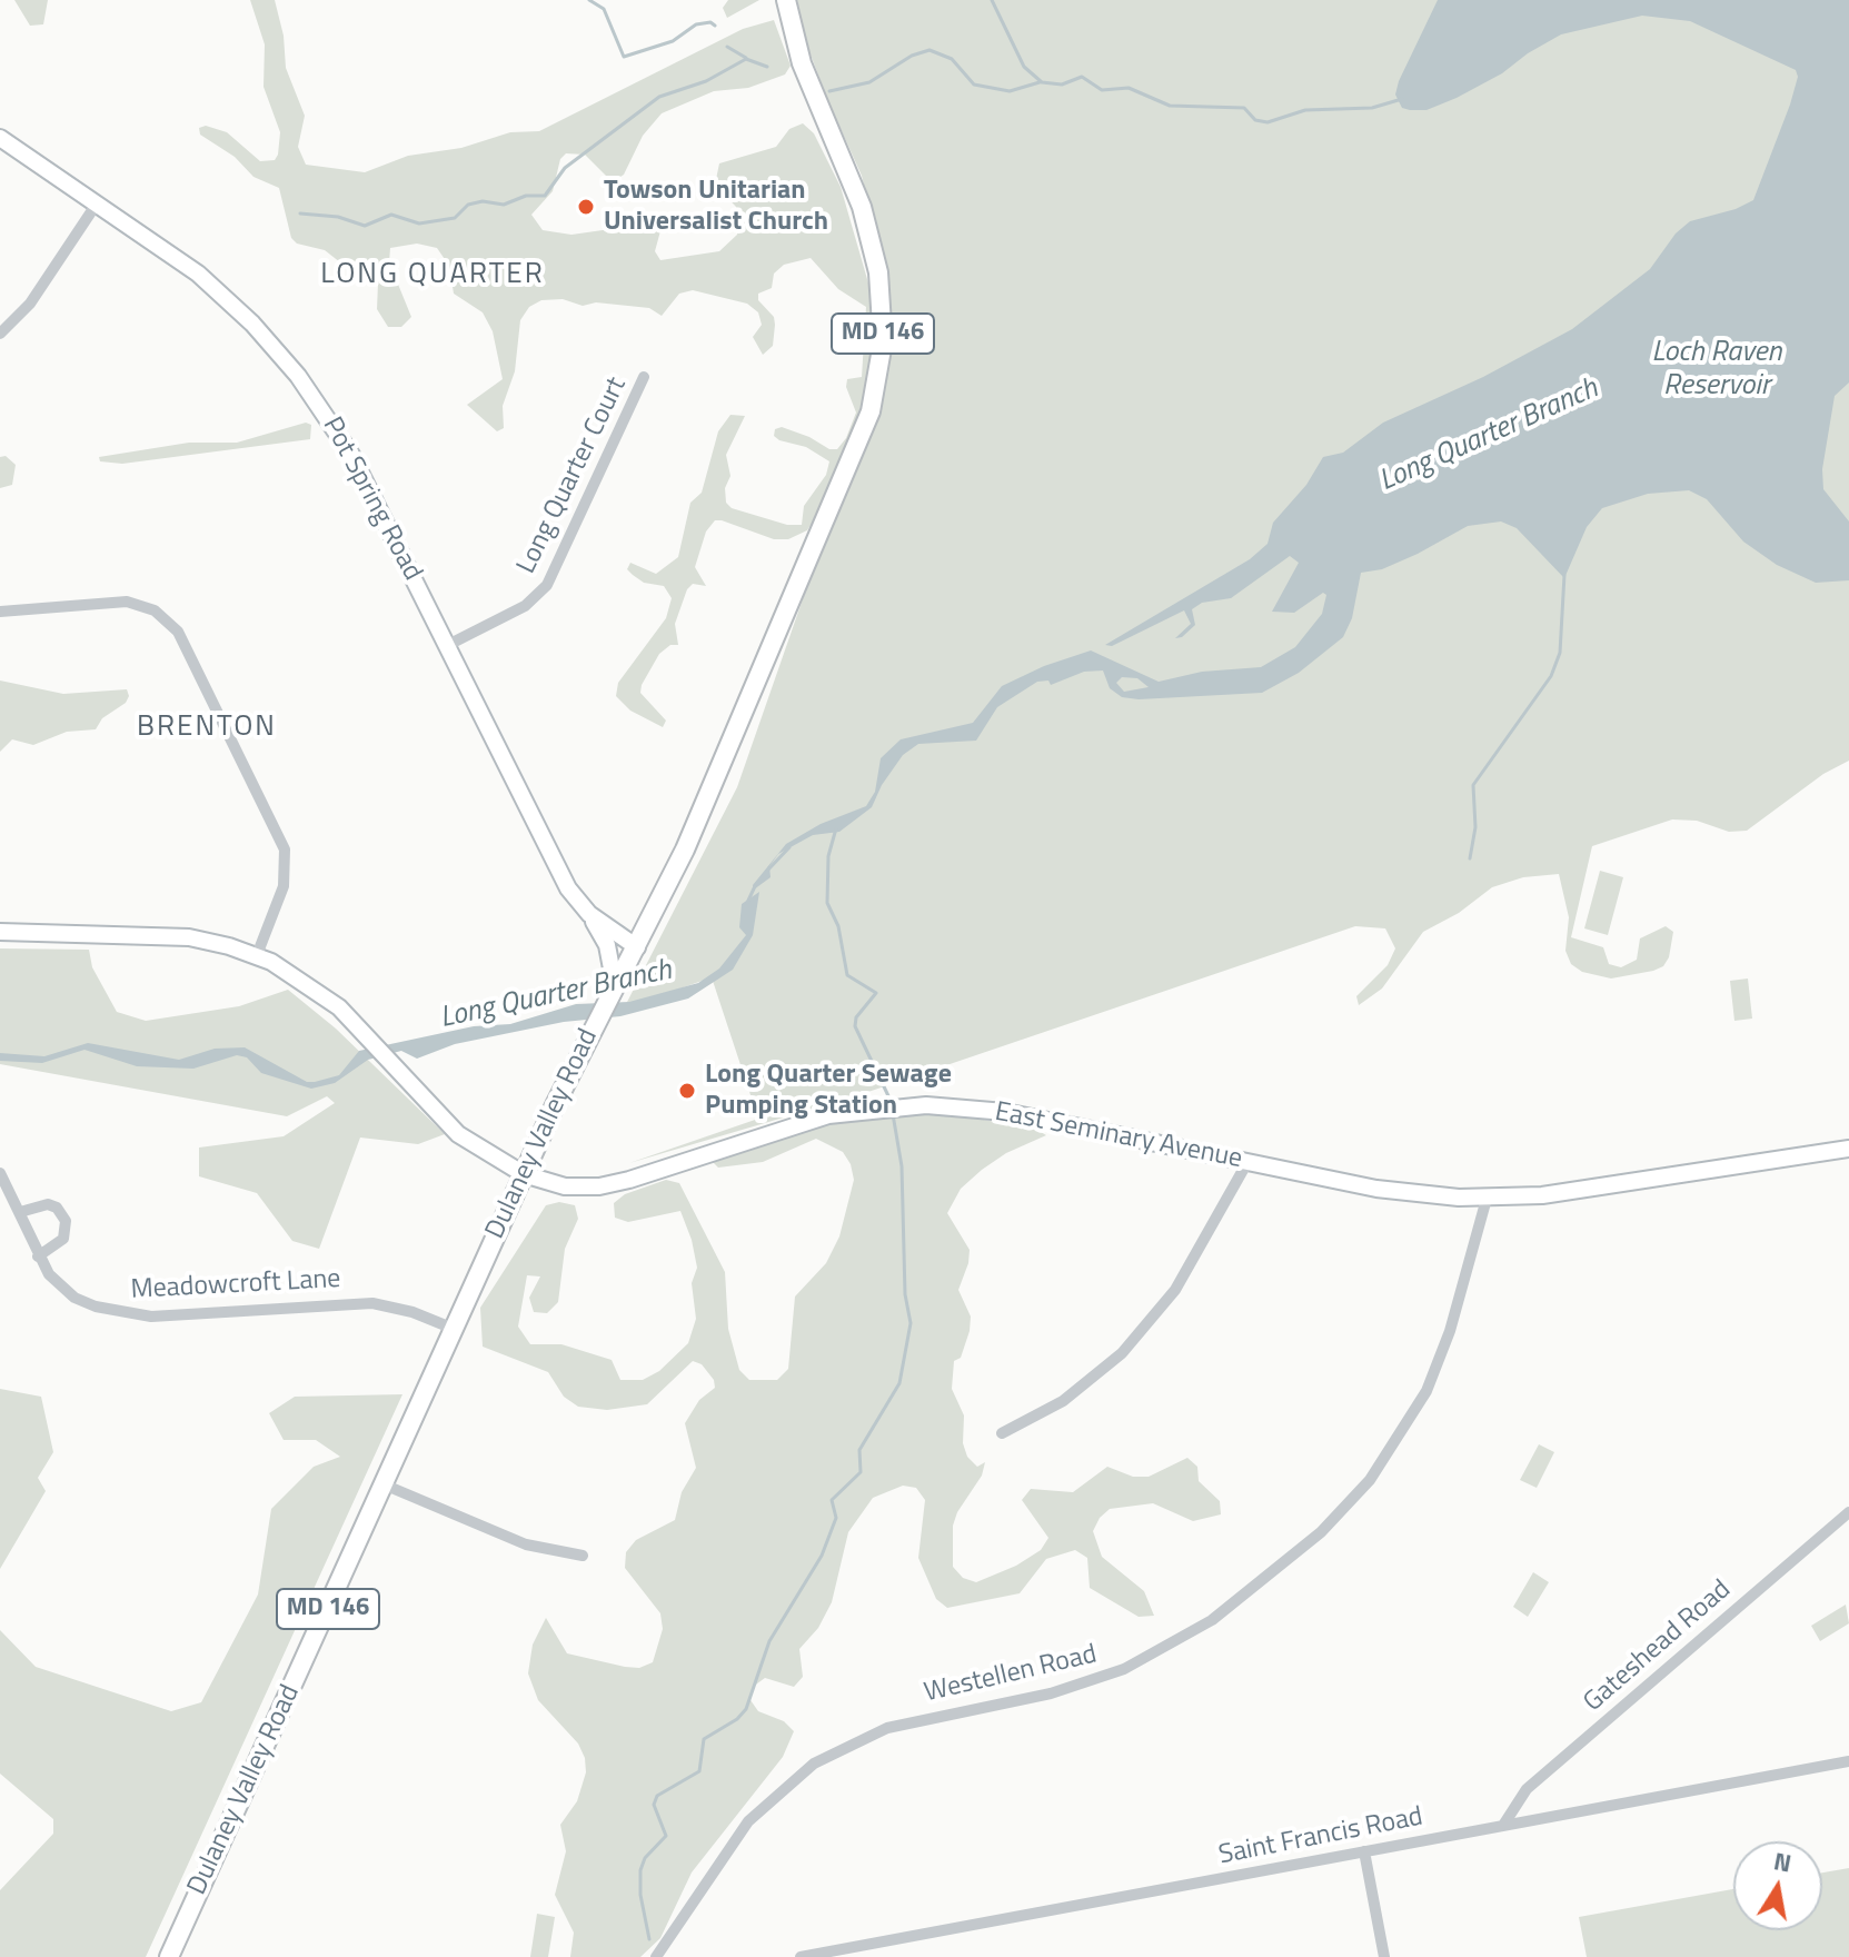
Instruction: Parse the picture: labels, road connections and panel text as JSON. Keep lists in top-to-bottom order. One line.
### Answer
{"streets":{"main road":["MD 146","Dulaney Valley Road"],"street":["Long Quarter Court","Pot Spring Road","East Seminary Avenue","Meadowcroft Lane","Gateshead Road","Westellen Road","Saint Francis Road"]},"crossings":[["Long Quarter Court","Pot Spring Road"],["Pot Spring Road","Dulaney Valley Road"],["Dulaney Valley Road","East Seminary Avenue"],["Dulaney Valley Road","Meadowcroft Lane"],["East Seminary Avenue","Westellen Road"],["Gateshead Road","Saint Francis Road"]],"districts":["LONG QUARTER","BRENTON"],"water":["Loch Raven Reservoir","Long Quarter Branch"],"places":["Towson Unitarian Universalist Church","Long Quarter Sewage Pumping Station"],"north":"top"}
